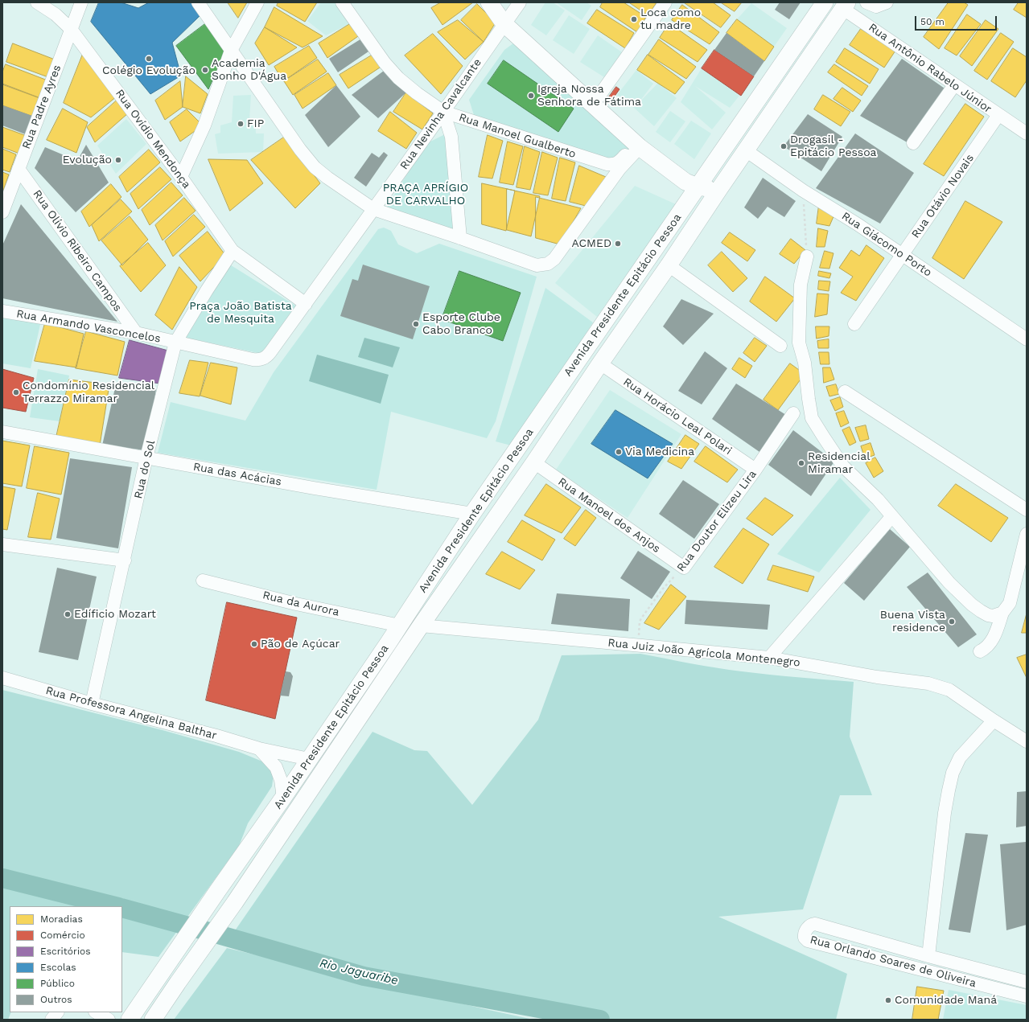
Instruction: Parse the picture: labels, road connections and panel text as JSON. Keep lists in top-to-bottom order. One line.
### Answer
{"streets":{"main road":["Avenida Presidente Epitácio Pessoa"],"street":["Rua Antônio Rabelo Júnior","Rua Padre Ayres","Rua Nevinha Cavalcante","Rua Manoel Gualberto","Rua Ovídio Mendonça","Rua Otávio Novais","Rua Giácomo Porto","Rua Olívio Ribeiro Campos","Rua Armando Vasconcelos","Rua Horácio Leal Polari","Rua do Sol","Rua das Acácias","Rua Manoel dos Anjos","Rua Doutor Elizeu Lira","Rua da Aurora","Rua Juiz João Agrícola Montenegro","Rua Professora Angelina Balthar","Rua Orlando Soares de Oliveira"]},"crossings":[["Rua Antônio Rabelo Júnior","Rua Otávio Novais"],["Rua Antônio Rabelo Júnior","Avenida Presidente Epitácio Pessoa"],["Rua Padre Ayres","Rua Ovídio Mendonça"],["Rua Padre Ayres","Rua Olívio Ribeiro Campos"],["Rua Nevinha Cavalcante","Rua Manoel Gualberto"],["Rua Nevinha Cavalcante","Rua Ovídio Mendonça"],["Rua Nevinha Cavalcante","Rua Armando Vasconcelos"],["Rua Ovídio Mendonça","Rua Armando Vasconcelos"],["Rua Ovídio Mendonça","Rua do Sol"],["Rua Otávio Novais","Rua Giácomo Porto"],["Rua Giácomo Porto","Avenida Presidente Epitácio Pessoa"],["Rua Olívio Ribeiro Campos","Rua Armando Vasconcelos"],["Avenida Presidente Epitácio Pessoa","Rua Horácio Leal Polari"],["Avenida Presidente Epitácio Pessoa","Rua das Acácias"],["Avenida Presidente Epitácio Pessoa","Rua Manoel dos Anjos"],["Avenida Presidente Epitácio Pessoa","Rua da Aurora"],["Avenida Presidente Epitácio Pessoa","Rua Juiz João Agrícola Montenegro"],["Avenida Presidente Epitácio Pessoa","Rua Professora Angelina Balthar"],["Rua Armando Vasconcelos","Rua do Sol"],["Rua Horácio Leal Polari","Rua Doutor Elizeu Lira"],["Rua do Sol","Rua das Acácias"],["Rua do Sol","Rua Professora Angelina Balthar"],["Rua Manoel dos Anjos","Rua Doutor Elizeu Lira"],["Rua Doutor Elizeu Lira","Rua Juiz João Agrícola Montenegro"]],"water":["Rio Jaguaribe"],"parks":["PRAÇA APRÍGIO DE CARVALHO","Praça João Batista de Mesquita"],"places":["Loca como tu madre","Colégio Evolução","Academia Sonho D'Água","Igreja Nossa Senhora de Fátima","FIP","Drogasil - Epitácio Pessoa","Evolução","ACMED","Esporte Clube Cabo Branco","Condomínio Residencial Terrazzo Miramar","Via Medicina","Residencial Miramar","Edíficio Mozart","Buena Vista residence","Pão de Açúcar","Comunidade Maná"],"legend":["Moradias","Comércio","Escritórios","Escolas","Público","Outros"],"scale_bar":"50 m"}
